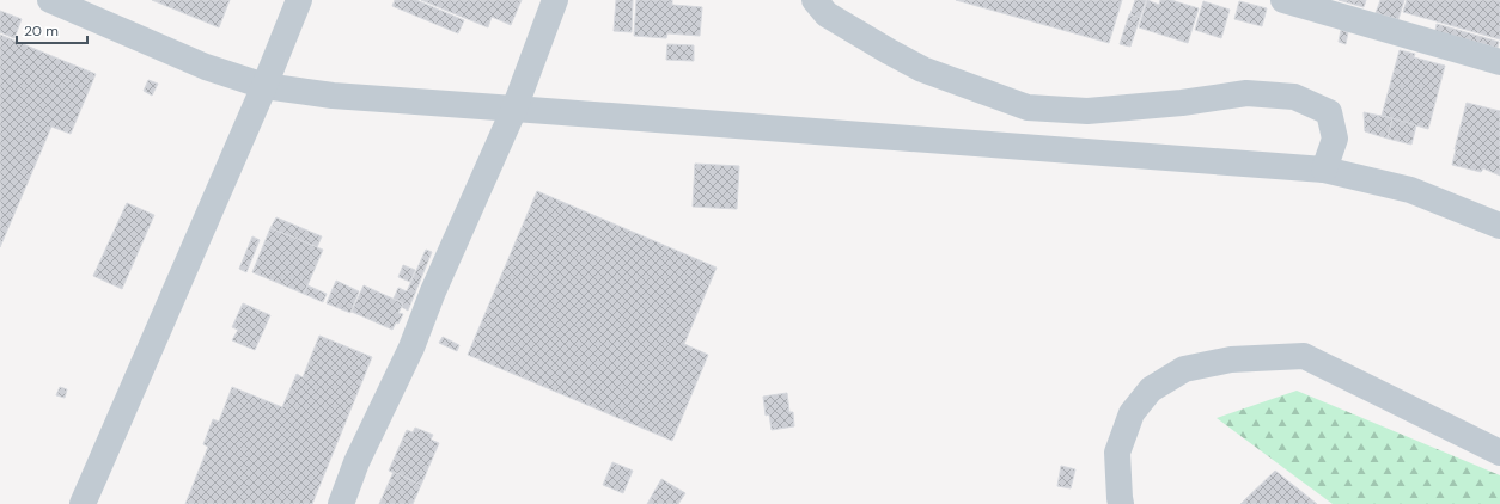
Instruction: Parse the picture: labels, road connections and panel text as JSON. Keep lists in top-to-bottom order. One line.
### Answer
{"scale_bar":"20 m"}
